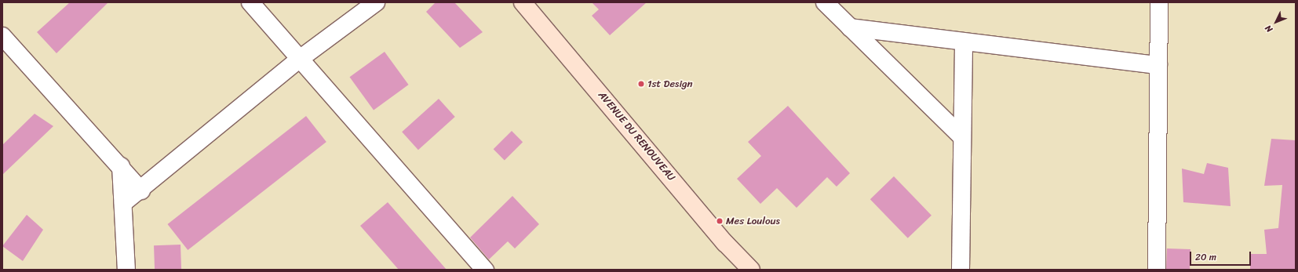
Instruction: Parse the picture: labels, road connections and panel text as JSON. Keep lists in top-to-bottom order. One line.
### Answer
{"streets":{"main road":["AVENUE DU RENOUVEAU"]},"places":["1st Design","Mes Loulous"],"scale_bar":"20 m","north":"bottom left"}
